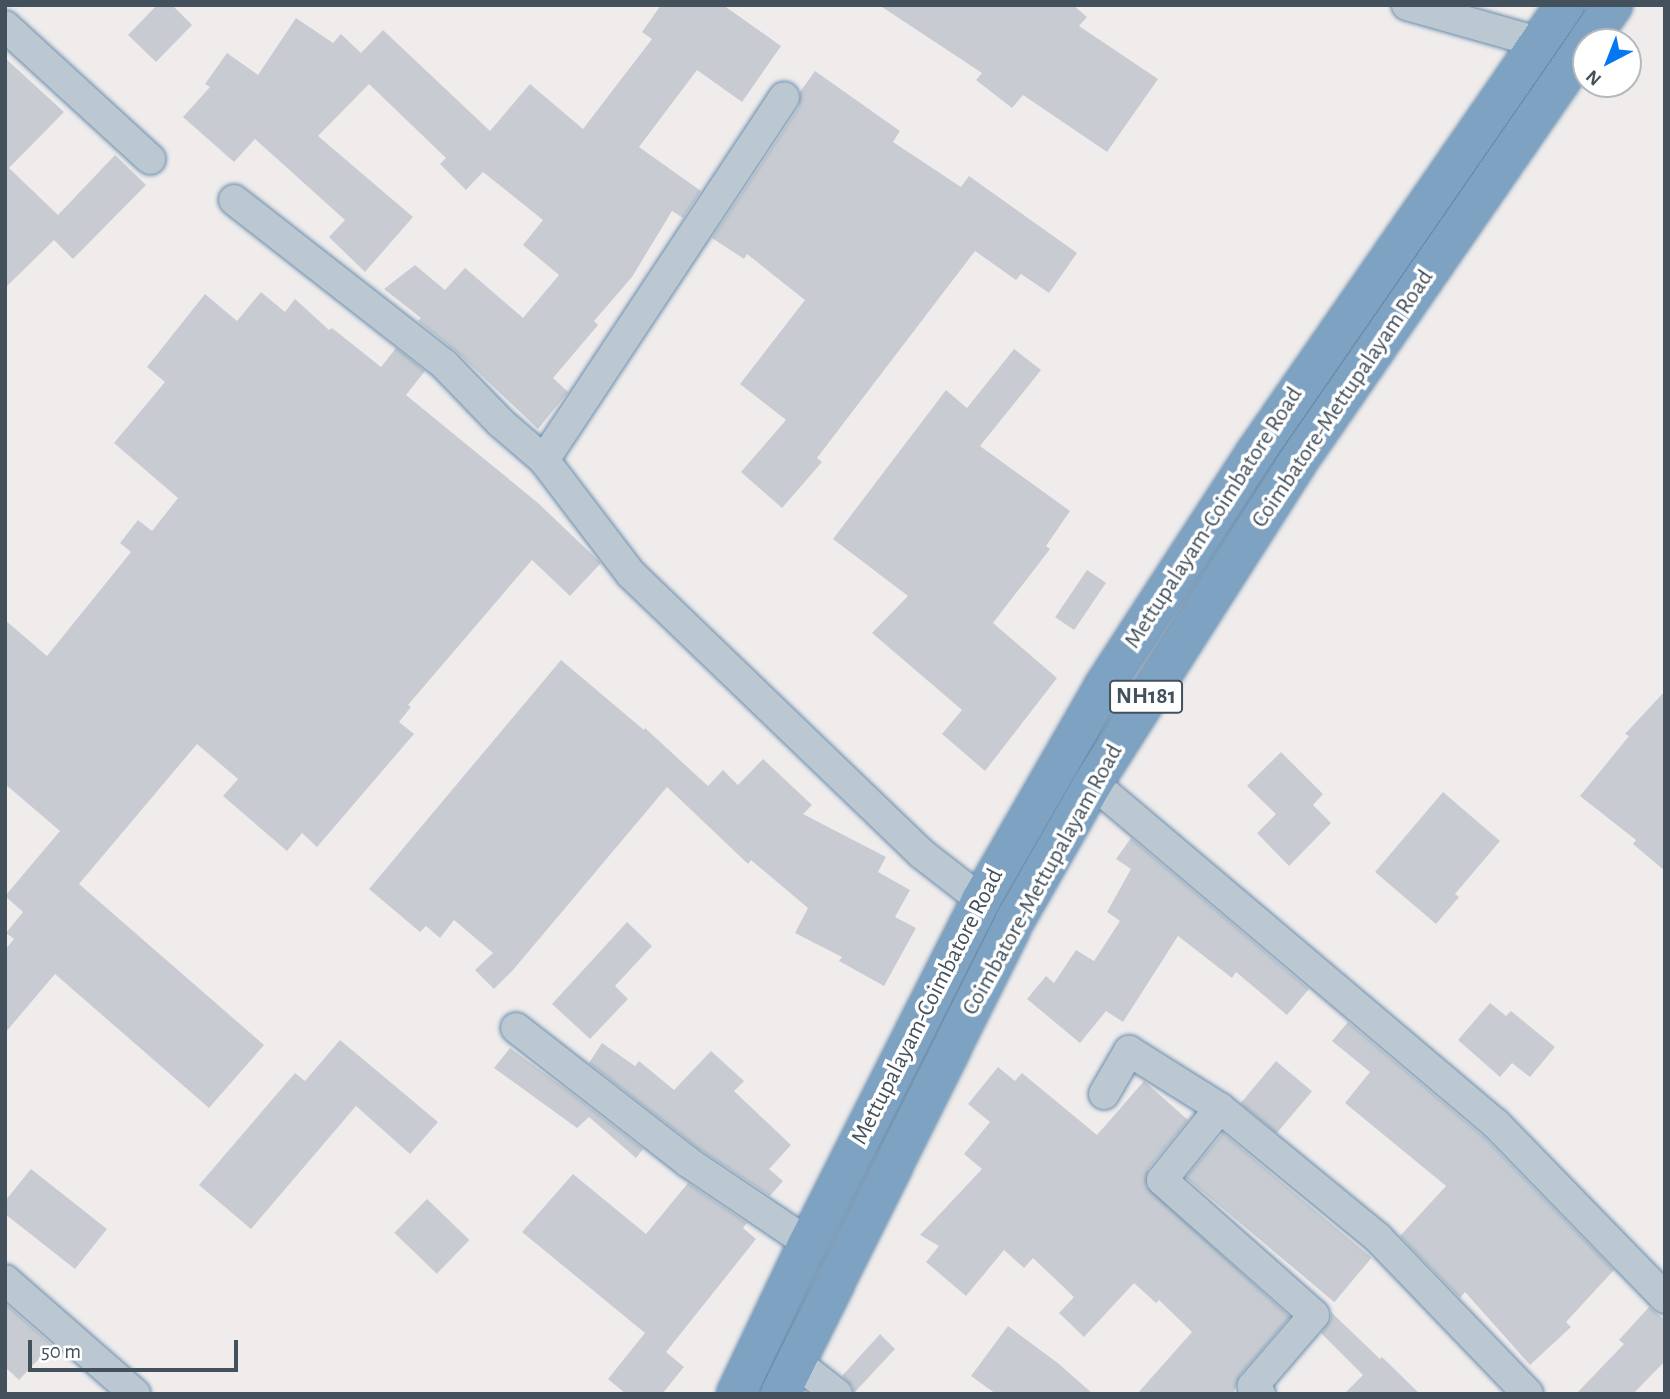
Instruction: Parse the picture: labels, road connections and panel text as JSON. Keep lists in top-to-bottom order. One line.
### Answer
{"streets":{"highway":["Coimbatore-Mettupalayam Road","Mettupalayam-Coimbatore Road","NH181"]},"scale_bar":"50 m","north":"bottom left"}
